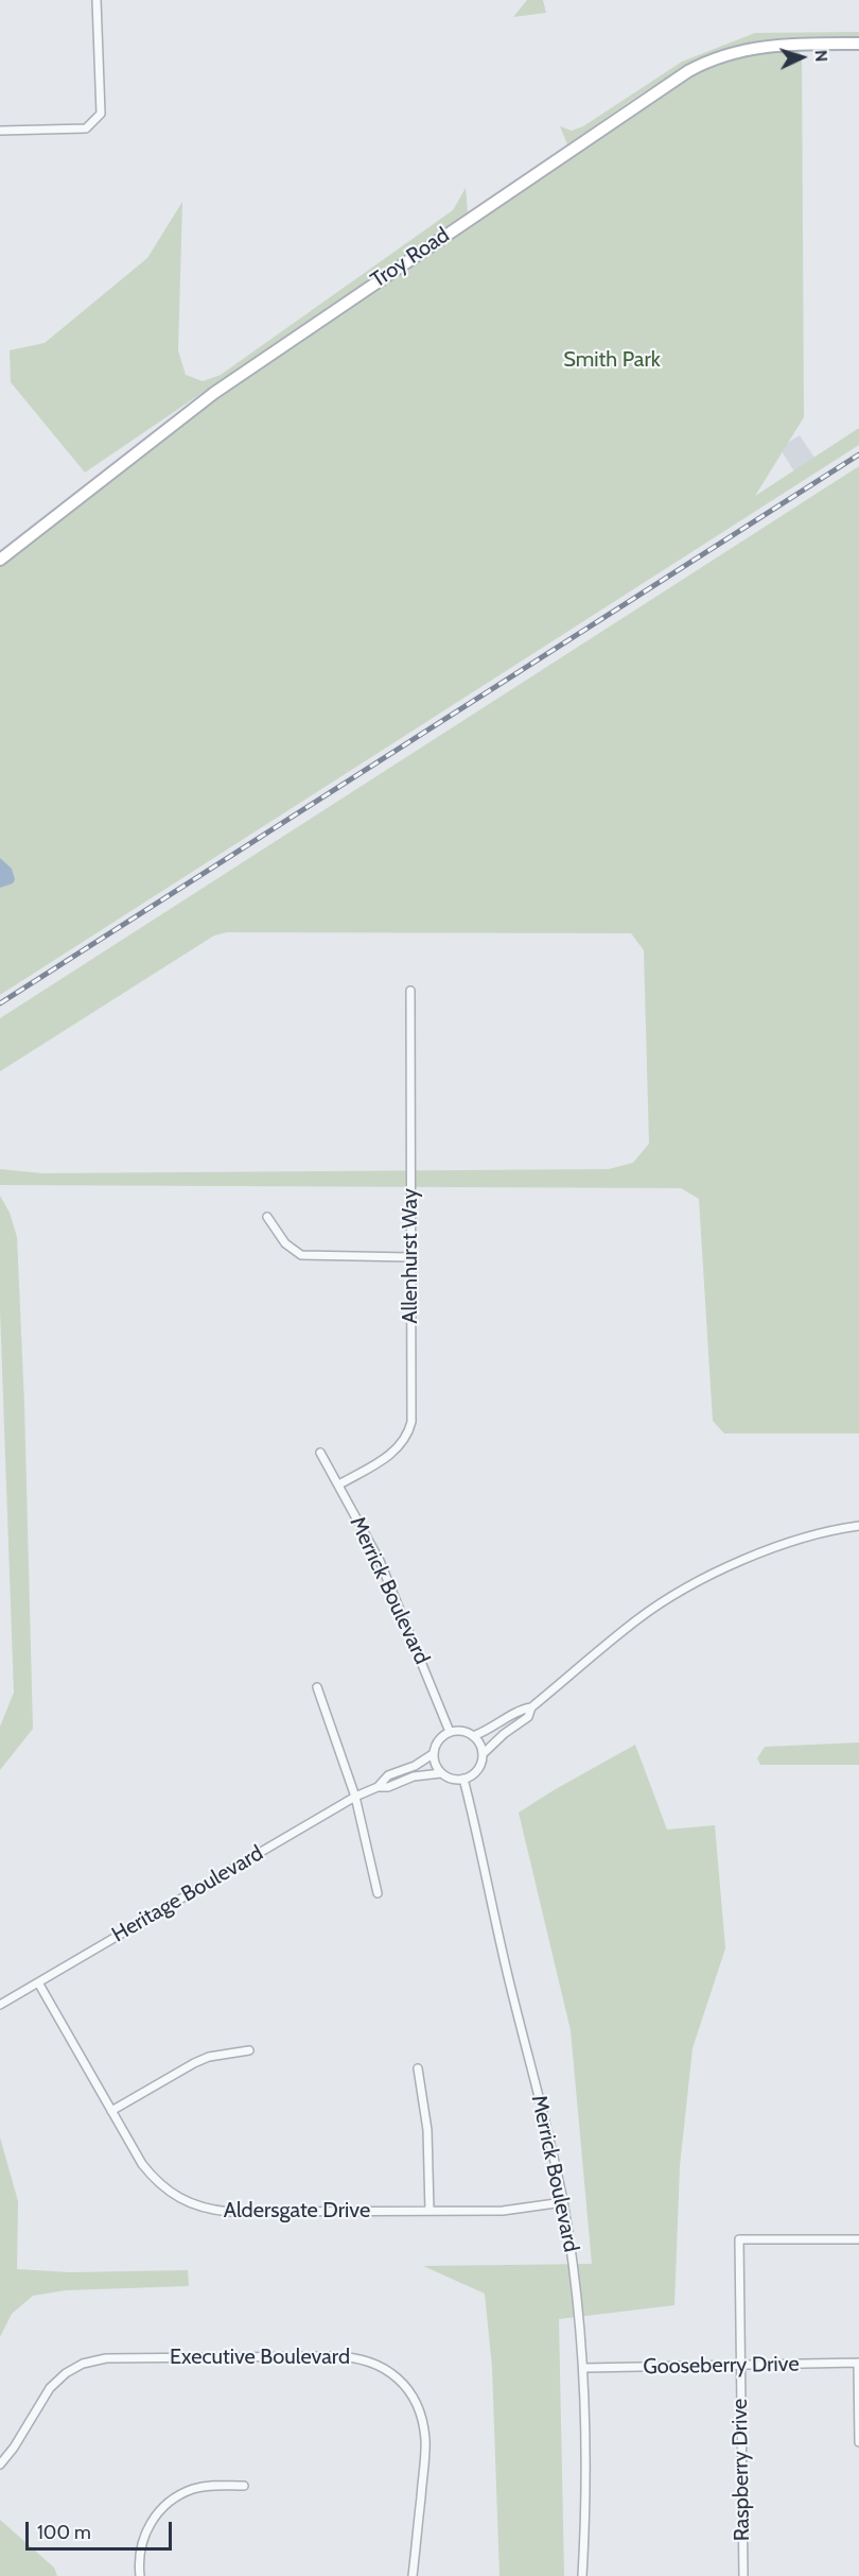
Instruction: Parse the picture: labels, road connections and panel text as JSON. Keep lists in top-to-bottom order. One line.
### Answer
{"streets":{"street":["Troy Road","Allenhurst Way","Merrick Boulevard","Heritage Boulevard","Aldersgate Drive","Executive Boulevard","Gooseberry Drive","Raspberry Drive"]},"crossings":[["Allenhurst Way","Merrick Boulevard"],["Merrick Boulevard","Heritage Boulevard"],["Merrick Boulevard","Aldersgate Drive"],["Merrick Boulevard","Gooseberry Drive"],["Heritage Boulevard","Aldersgate Drive"],["Gooseberry Drive","Raspberry Drive"]],"parks":["Smith Park"],"scale_bar":"100 m","north":"right"}
